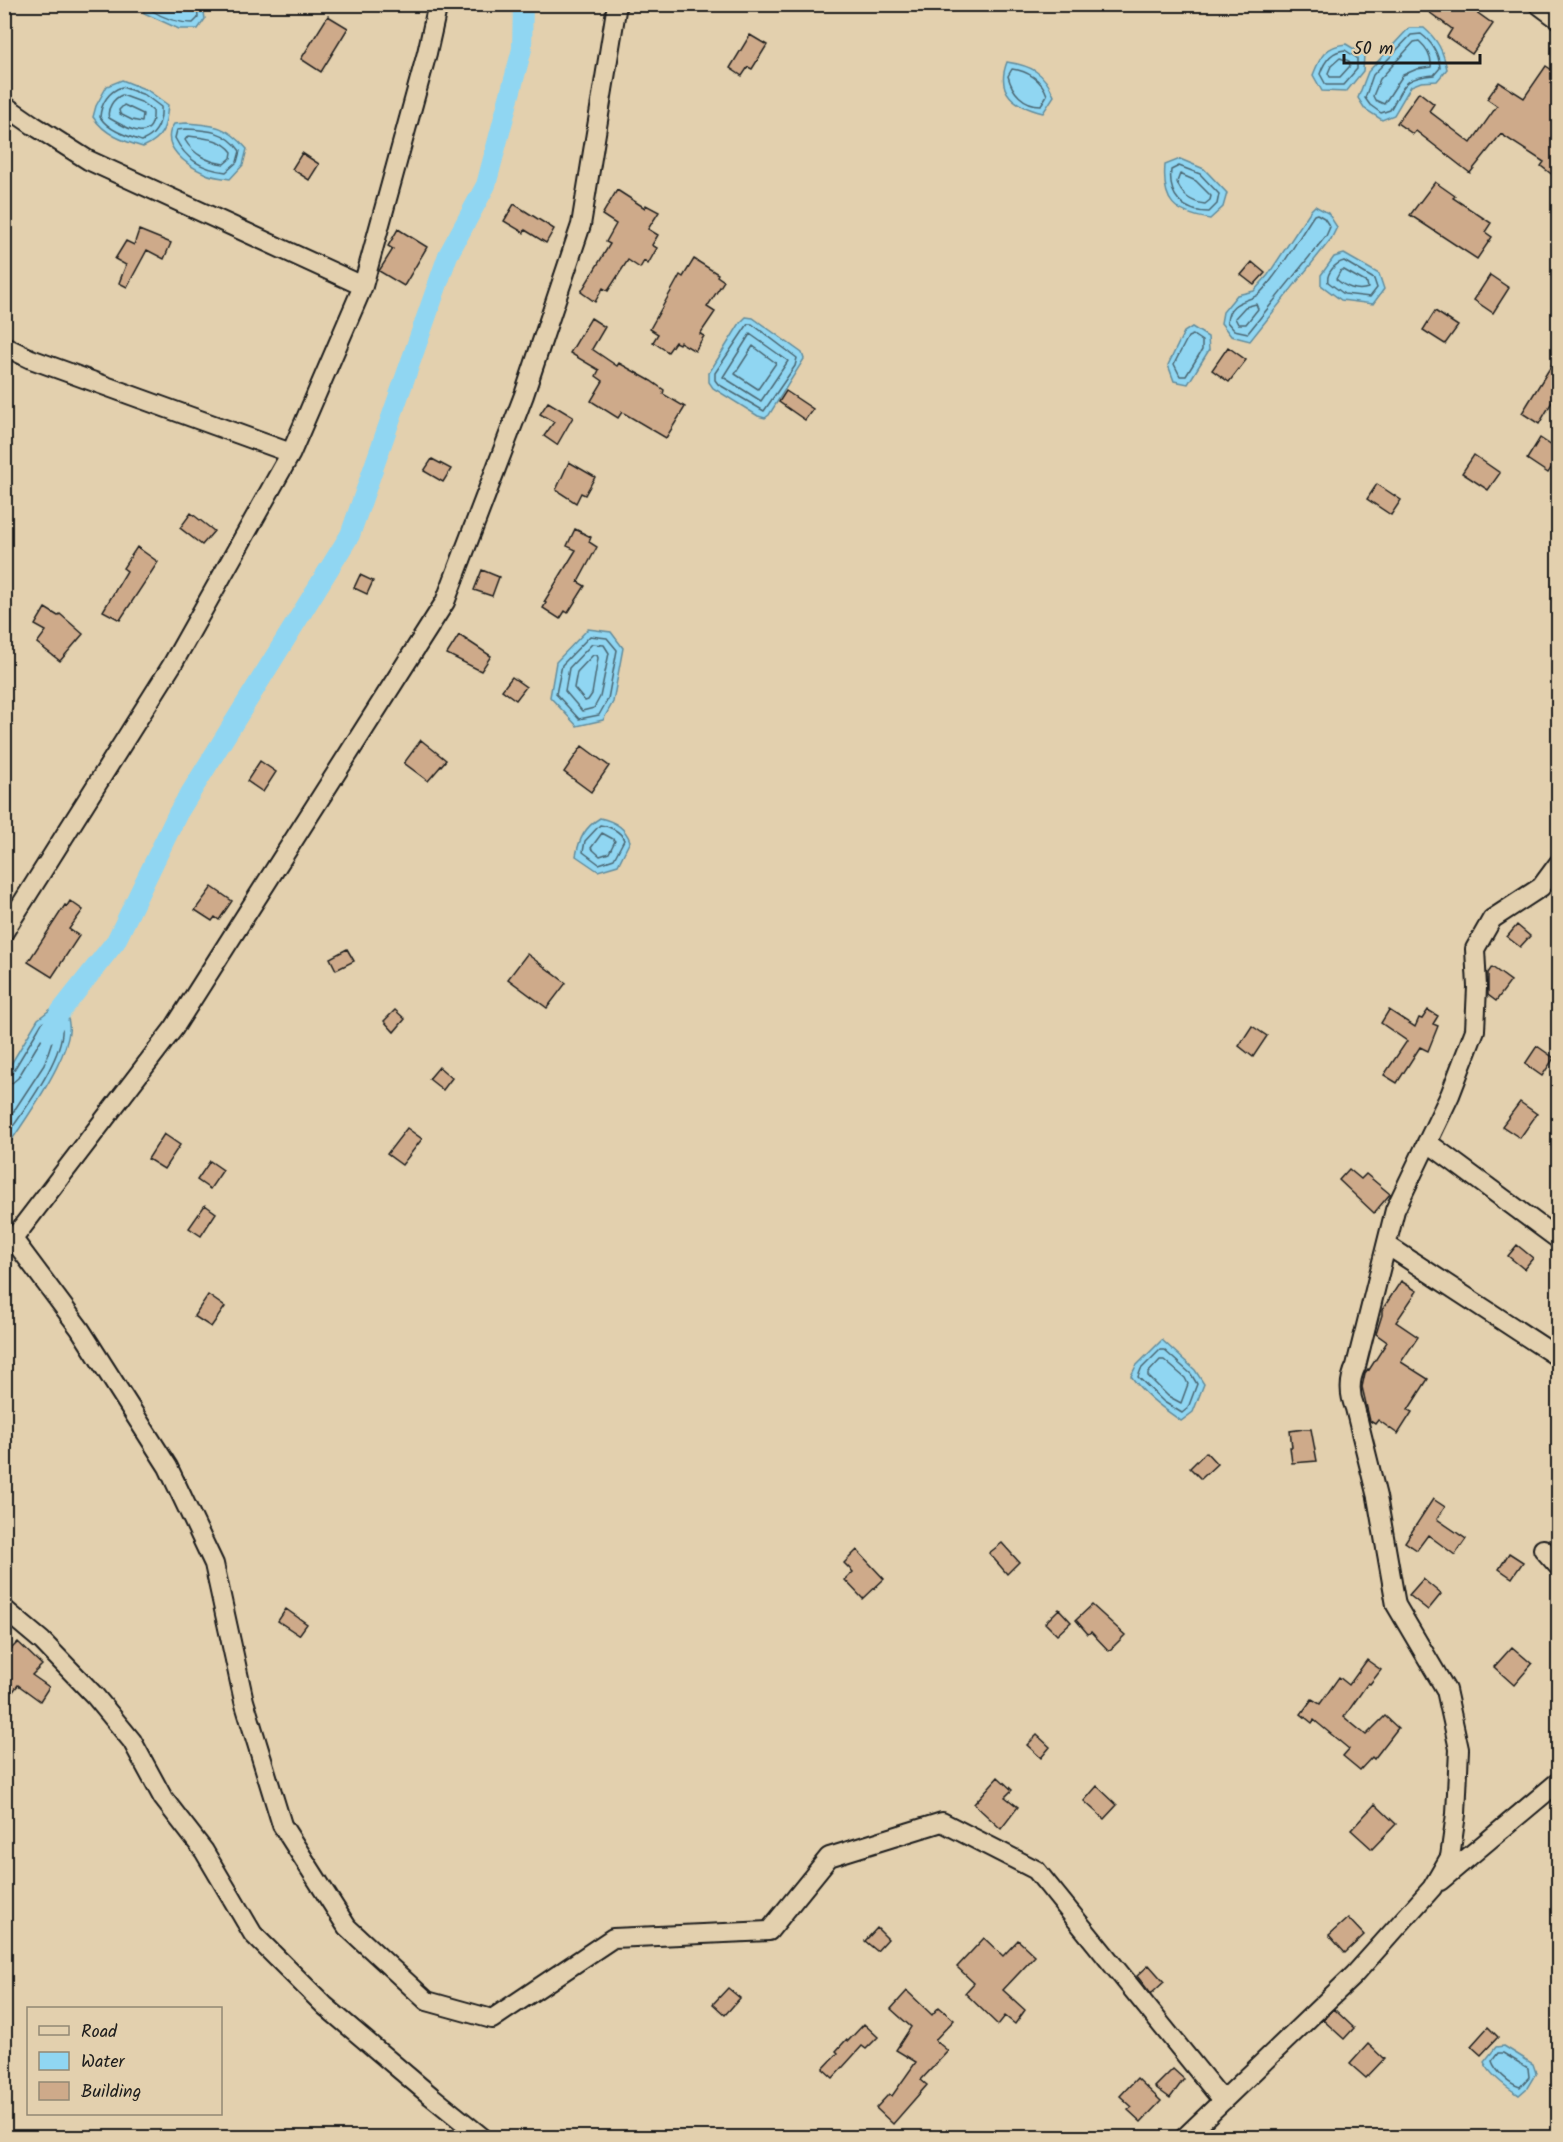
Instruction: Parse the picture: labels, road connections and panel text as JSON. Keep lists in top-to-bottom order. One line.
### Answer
{"legend":["Road","Water","Building"],"scale_bar":"50 m"}
